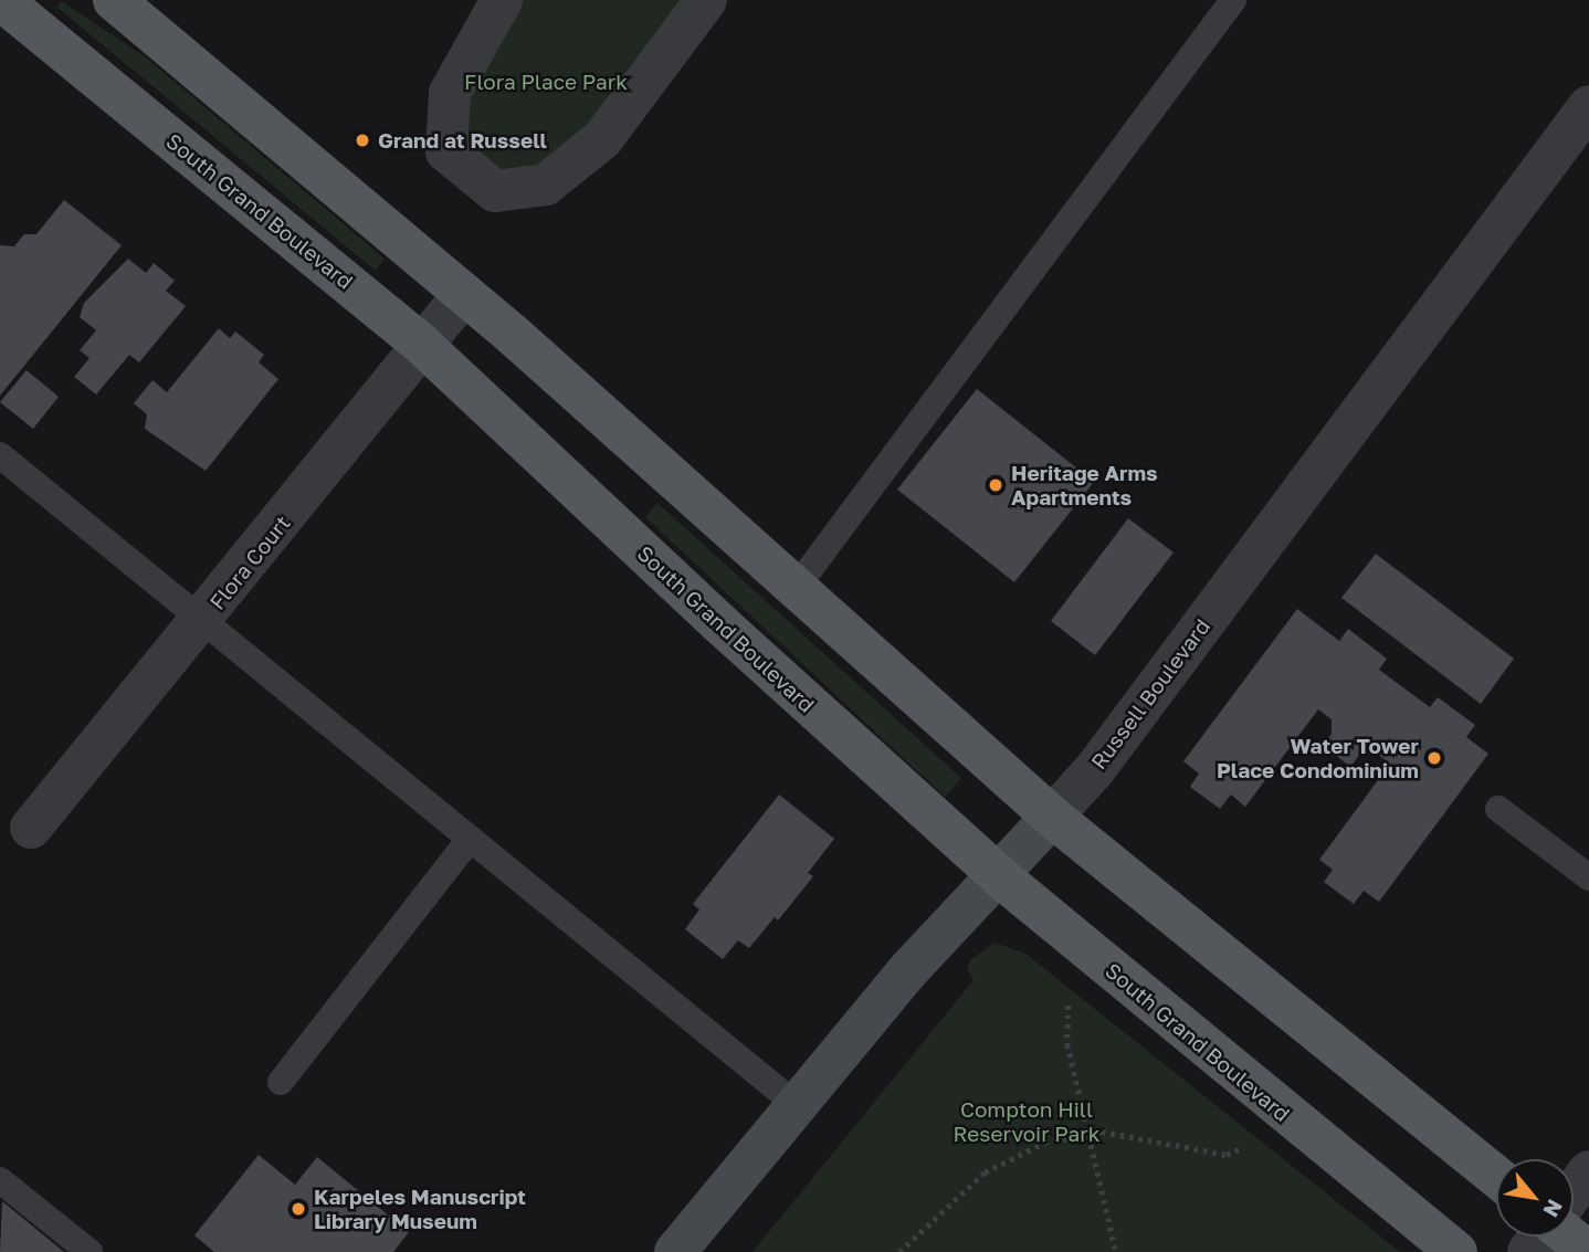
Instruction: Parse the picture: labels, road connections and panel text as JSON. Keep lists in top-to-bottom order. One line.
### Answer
{"streets":{"main road":["South Grand Boulevard","Russell Boulevard"],"street":["Flora Court"]},"crossings":[["South Grand Boulevard","Flora Court"],["South Grand Boulevard","Russell Boulevard"]],"parks":["Flora Place Park","Compton Hill Reservoir Park"],"places":["Grand at Russell","Heritage Arms Apartments","Water Tower Place Condominium","Karpeles Manuscript Library Museum"],"north":"bottom right"}
